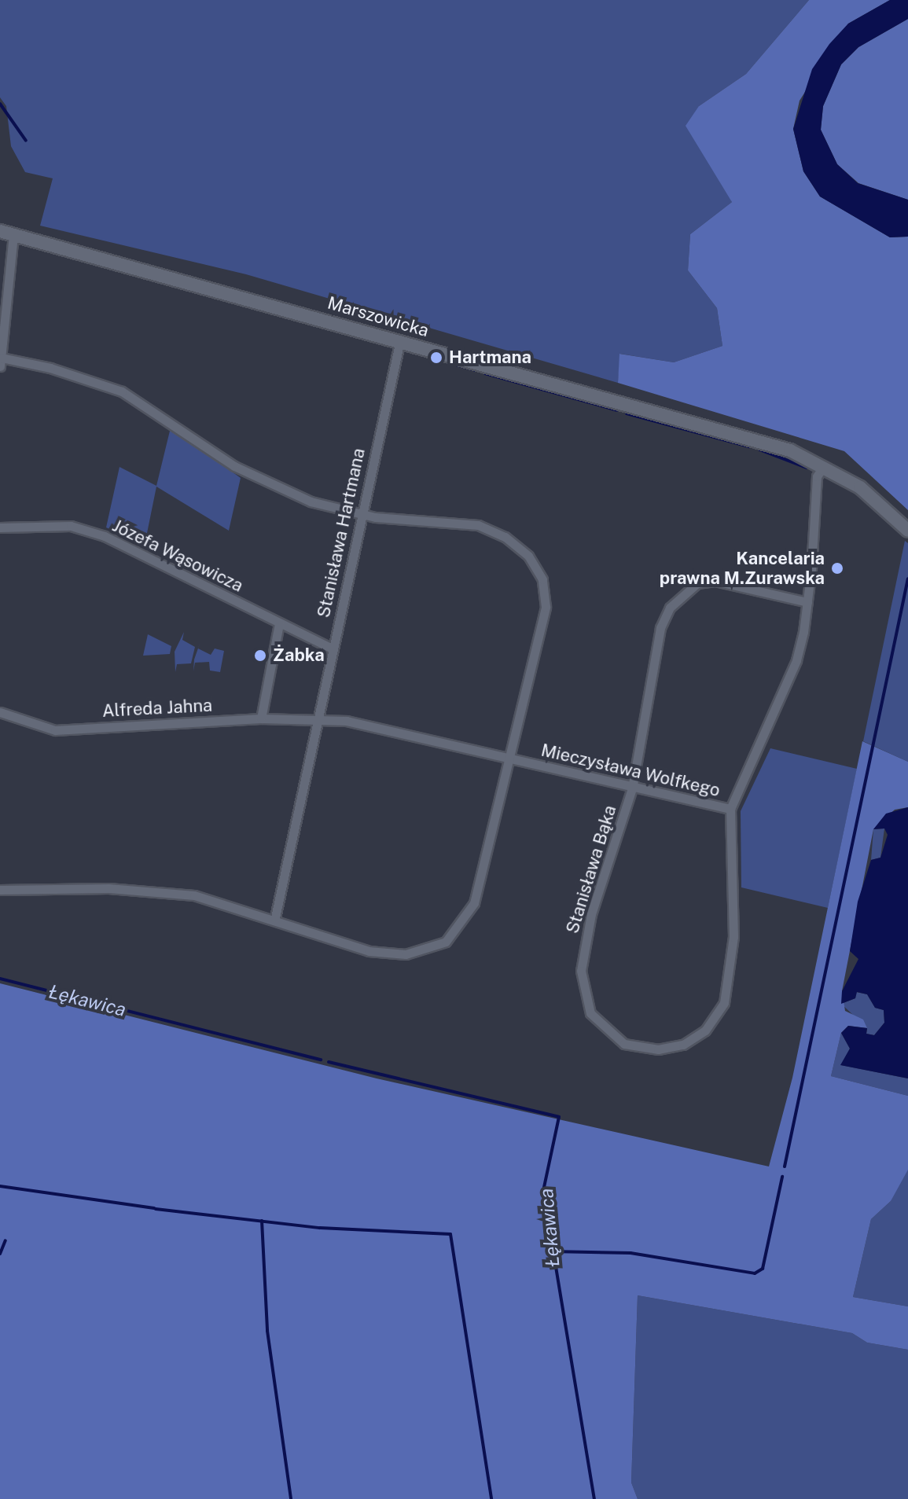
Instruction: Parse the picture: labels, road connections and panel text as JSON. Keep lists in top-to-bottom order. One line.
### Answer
{"streets":{"street":["Marszowicka","Stanisława Hartmana","Józefa Wąsowicza","Alfreda Jahna","Mieczysława Wolfkego","Stanisława Bąka"]},"crossings":[["Marszowicka","Stanisława Hartmana"],["Marszowicka","Mieczysława Wolfkego"],["Stanisława Hartmana","Józefa Wąsowicza"],["Stanisława Hartmana","Alfreda Jahna"],["Stanisława Hartmana","Mieczysława Wolfkego"],["Alfreda Jahna","Mieczysława Wolfkego"],["Mieczysława Wolfkego","Stanisława Bąka"]],"water":["Łękawica"],"places":["Hartmana","Kancelaria prawna M.Zurawska","Żabka"]}
